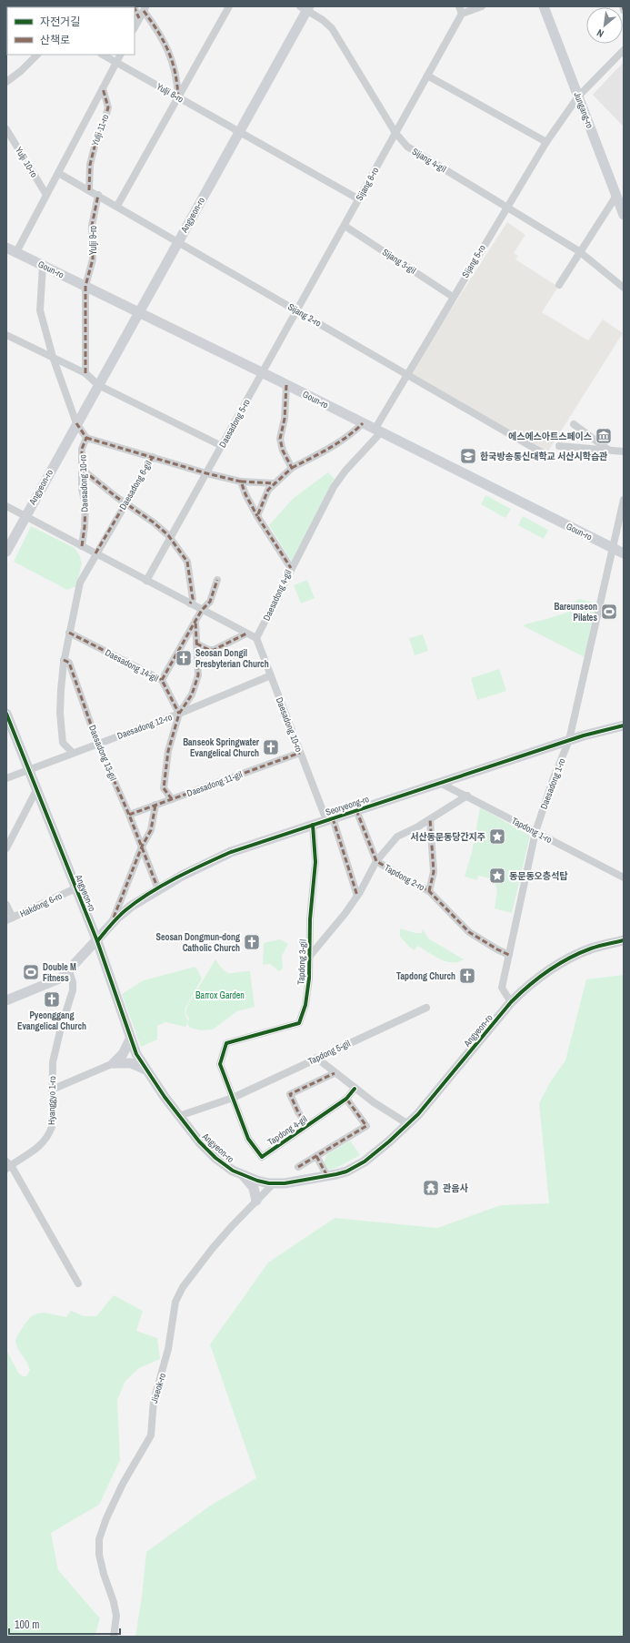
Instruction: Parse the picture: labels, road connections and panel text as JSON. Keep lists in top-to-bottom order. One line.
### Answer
{"streets":{"street":["Yulji 8-ro","Jungang-ro","Yulji 11-ro","Sijang 4-gil","Yulji 10-ro","Sijang 6-ro","Angyeon-ro","Yulji 9-ro","Sijang 3-gil","Sijang 5-ro","Goun-ro","Sijang 2-ro","Daesadong 5-ro","Daesadong 10-ro","Daesadong 6-gil","Daesadong 4-gil","Daesadong 14-gil","Daesadong 12-ro","Daesadong 13-gil","Daesadong 11-gil","Daesadong 1-ro","Seoryeong-ro","Tapdong 1-ro","Tapdong 2-ro","Hakdong 6-ro","Tapdong 3-gil","Tapdong 5-gil","Hyanggyo 1-ro","Tapdong 4-gil","Jiseok-ro"]},"crossings":[["Yulji 8-ro","Sijang 6-ro"],["Yulji 8-ro","Angyeon-ro"],["Jungang-ro","Sijang 5-ro"],["Yulji 11-ro","Sijang 2-ro"],["Sijang 4-gil","Sijang 6-ro"],["Sijang 4-gil","Angyeon-ro"],["Sijang 4-gil","Sijang 5-ro"],["Sijang 6-ro","Sijang 3-gil"],["Sijang 6-ro","Goun-ro"],["Sijang 6-ro","Sijang 2-ro"],["Sijang 6-ro","Daesadong 5-ro"],["Angyeon-ro","Goun-ro"],["Angyeon-ro","Sijang 2-ro"],["Angyeon-ro","Daesadong 12-ro"],["Angyeon-ro","Daesadong 1-ro"],["Angyeon-ro","Seoryeong-ro"],["Angyeon-ro","Hakdong 6-ro"],["Angyeon-ro","Tapdong 5-gil"],["Angyeon-ro","Jiseok-ro"],["Yulji 9-ro","Goun-ro"],["Yulji 9-ro","Sijang 2-ro"],["Sijang 3-gil","Sijang 5-ro"],["Sijang 5-ro","Goun-ro"],["Sijang 5-ro","Sijang 2-ro"],["Sijang 5-ro","Daesadong 4-gil"],["Goun-ro","Daesadong 5-ro"],["Goun-ro","Daesadong 1-ro"],["Daesadong 10-ro","Daesadong 6-gil"],["Daesadong 10-ro","Daesadong 4-gil"],["Daesadong 10-ro","Daesadong 12-ro"],["Daesadong 10-ro","Daesadong 11-gil"],["Daesadong 10-ro","Seoryeong-ro"],["Daesadong 14-gil","Daesadong 12-ro"],["Daesadong 12-ro","Daesadong 13-gil"],["Daesadong 12-ro","Daesadong 11-gil"],["Daesadong 13-gil","Daesadong 11-gil"],["Daesadong 13-gil","Seoryeong-ro"],["Daesadong 1-ro","Seoryeong-ro"],["Daesadong 1-ro","Tapdong 1-ro"],["Daesadong 1-ro","Tapdong 2-ro"],["Seoryeong-ro","Tapdong 1-ro"],["Seoryeong-ro","Tapdong 2-ro"],["Seoryeong-ro","Tapdong 3-gil"],["Seoryeong-ro","Hyanggyo 1-ro"],["Tapdong 3-gil","Tapdong 5-gil"],["Tapdong 3-gil","Tapdong 4-gil"],["Tapdong 5-gil","Tapdong 4-gil"]],"parks":["Barrox Garden"],"places":{"museum":["에스에스아트스페이스"],"school or university":["한국방송통신대학교 서산시학습관"],"sports":["Bareunseon Pilates","Double M Fitness"],"church":["Seosan Dongil Presbyterian Church","Banseok Springwater Evangelical Church","Seosan Dongmun-dong Catholic Church","Tapdong Church","Pyeonggang Evangelical Church"],"place":["서산동문동당간지주","동문동오층석탑"],"temple":["관음사"]},"legend":["자전거길","산책로"],"scale_bar":"100 m","north":"bottom left"}
